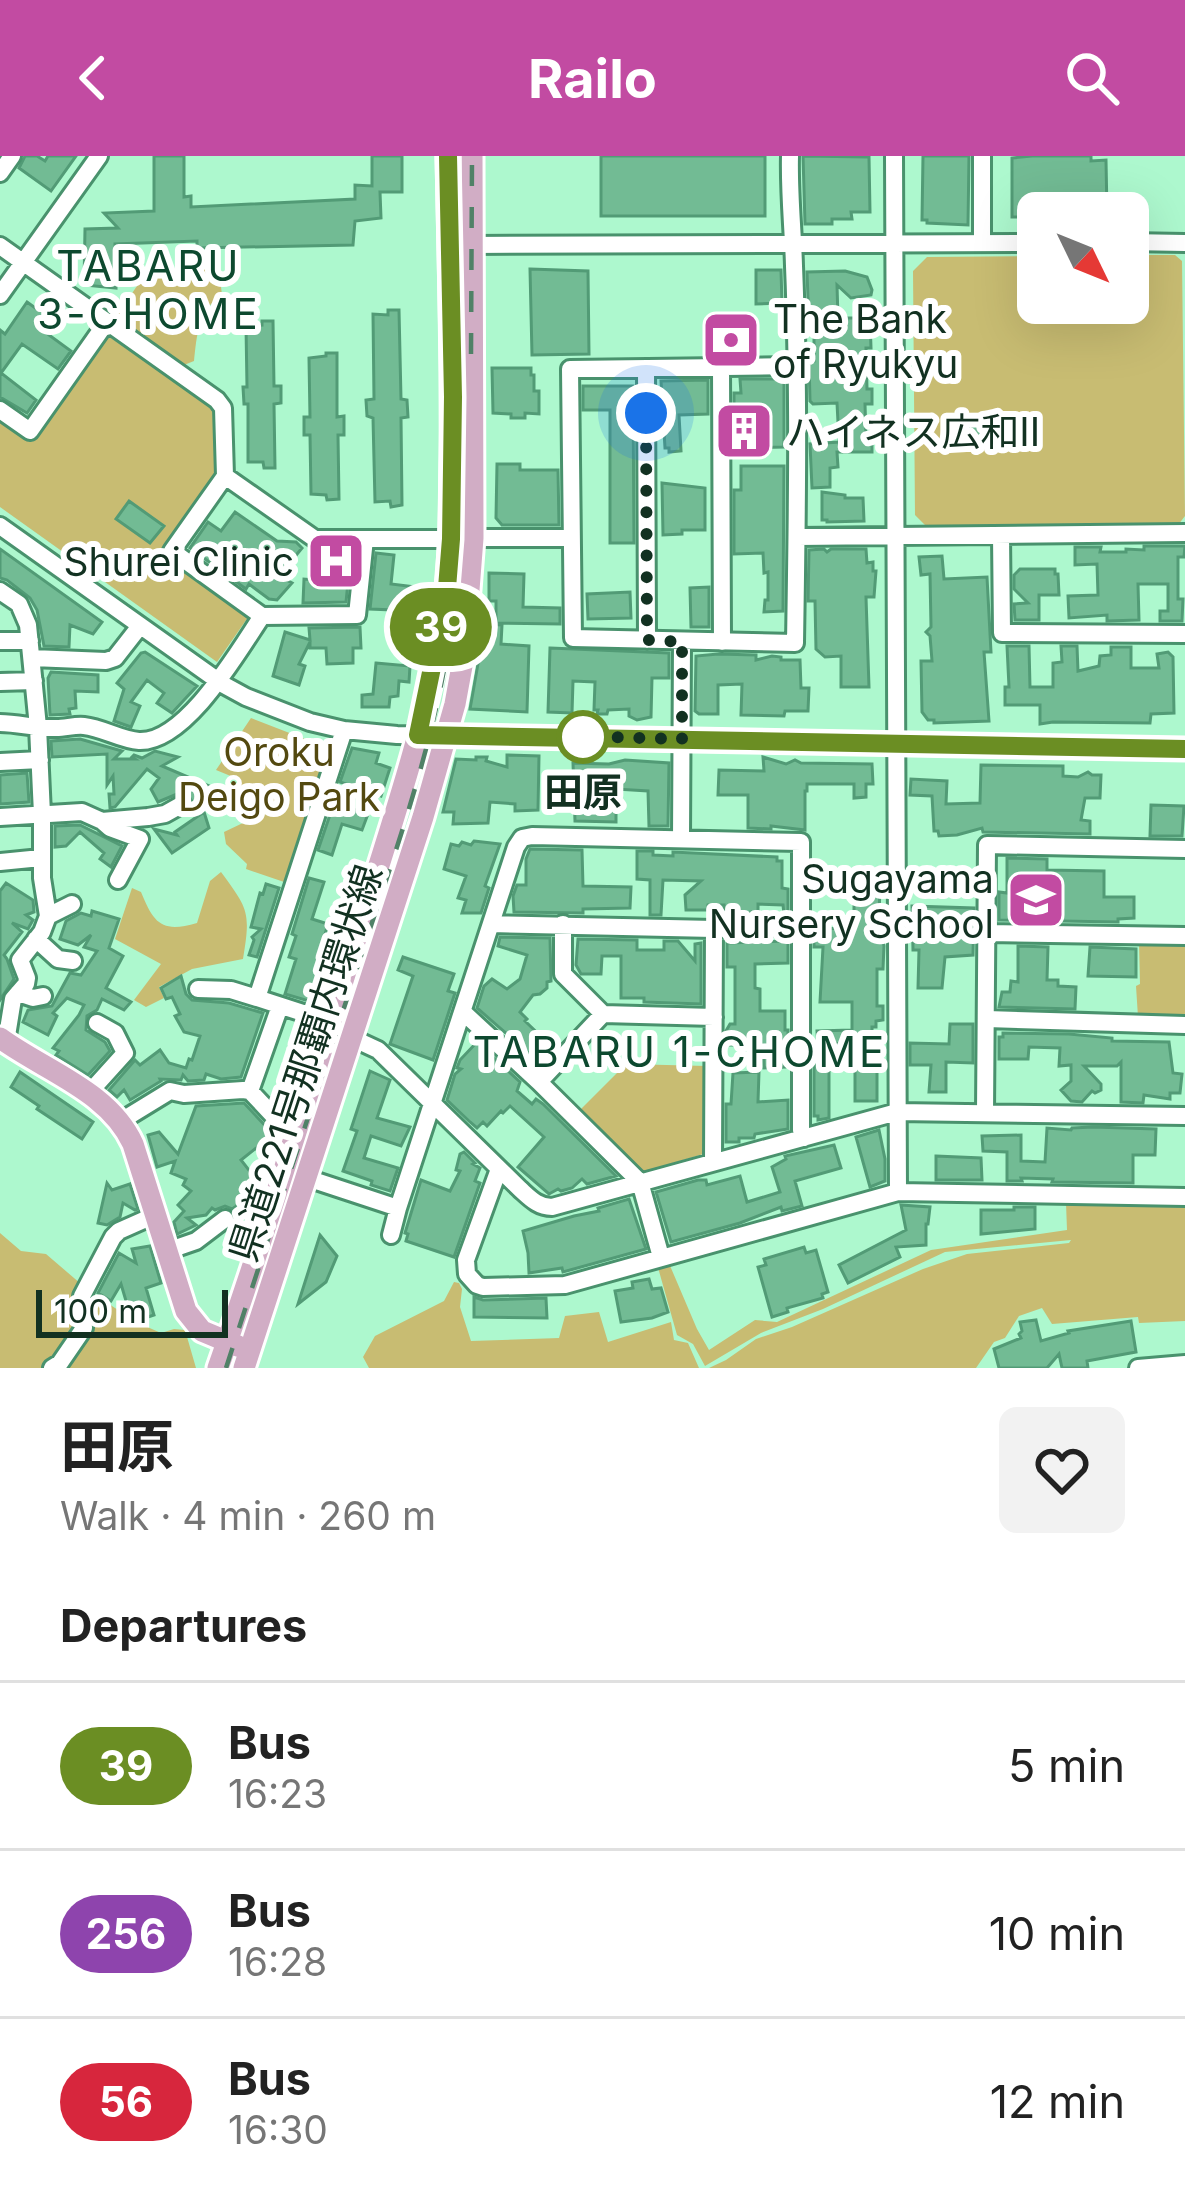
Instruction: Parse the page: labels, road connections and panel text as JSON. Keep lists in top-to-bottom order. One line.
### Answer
{"streets":{"main road":["県道221号那覇内環状線"]},"districts":["TABARU 3-CHOME","TABARU 1-CHOME"],"parks":["Oroku Deigo Park"],"places":{"bank":["The Bank of Ryukyu"],"building":["ハイネス広和Ⅱ"],"hospital":["Shurei Clinic"],"other":["田原"],"school or university":["Sugayama Nursery School"]},"lines":["bus line 39"],"scale_bar":"100 m","north":"bottom right","page":{"header":"Railo","on_map":"39","scale":"100 m","heading":[["田原","Walk · 4 min · 260 m"],"Departures"],"list":[{"mark":"39","name":"Bus","note":"16:23","value":"5 min"},{"mark":"256","name":"Bus","note":"16:28","value":"10 min"},{"mark":"56","name":"Bus","note":"16:30","value":"12 min"}]}}
